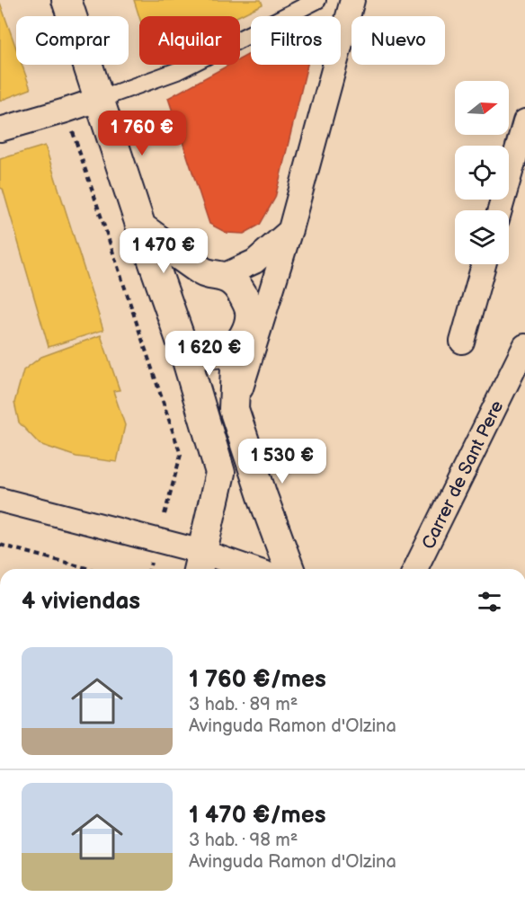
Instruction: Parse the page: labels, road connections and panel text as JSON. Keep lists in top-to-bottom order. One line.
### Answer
{"streets":{"street":["Carrer de Sant Pere"]},"north":"right","page":{"chip":["Comprar","Alquilar","Filtros","Nuevo"],"price":["1 760 €","1 470 €","1 620 €","1 530 €"],"heading":"4 viviendas","list":[{"name":"1 760 €/mes","note":"3 hab. · 89 m² · Avinguda Ramon d'Olzina"},{"name":"1 470 €/mes","note":"3 hab. · 98 m² · Avinguda Ramon d'Olzina"}]}}
